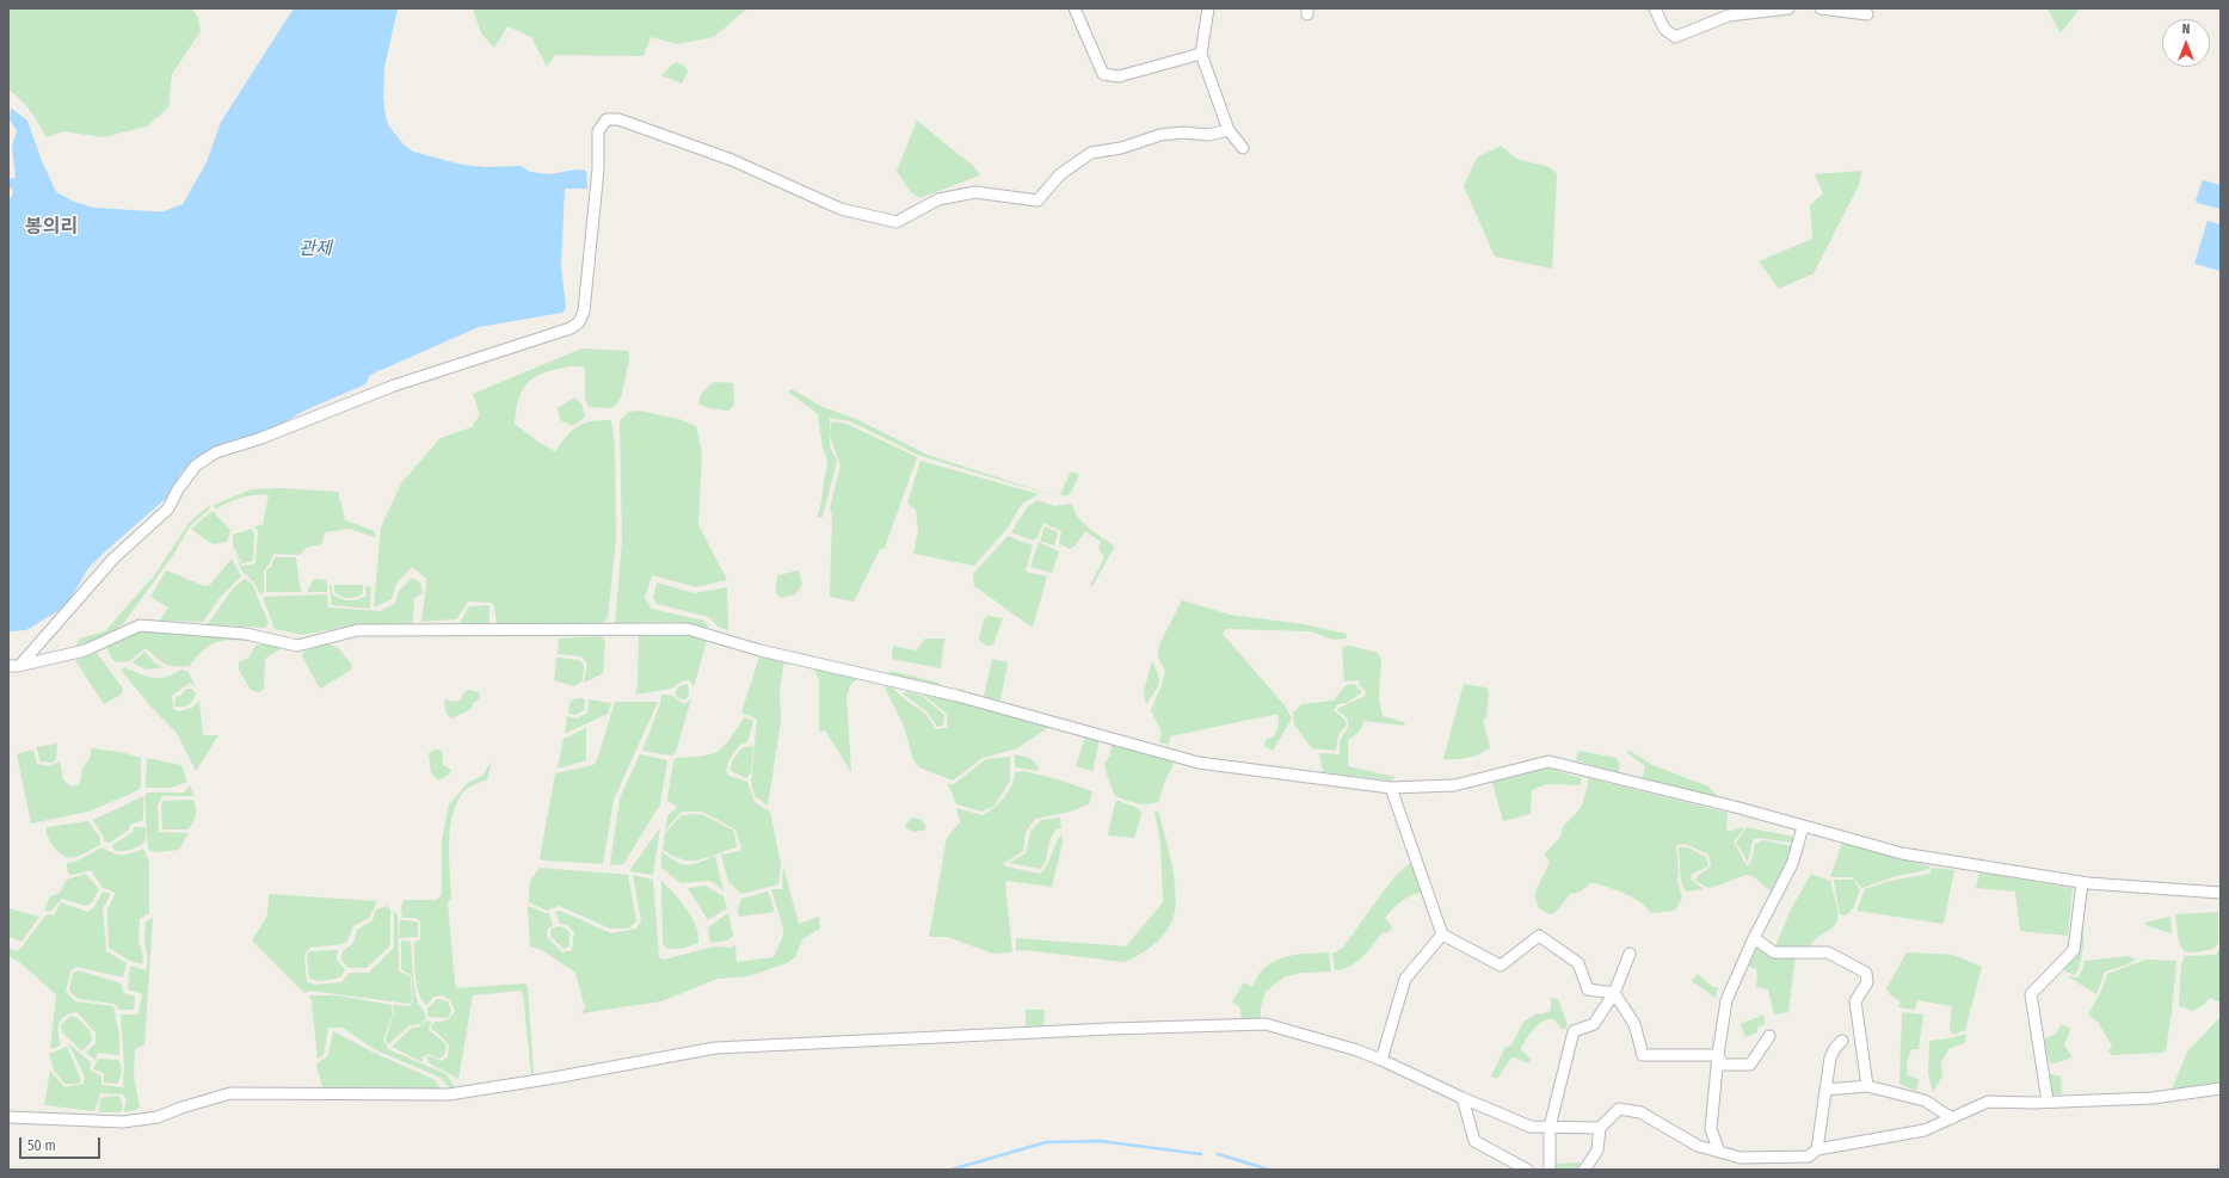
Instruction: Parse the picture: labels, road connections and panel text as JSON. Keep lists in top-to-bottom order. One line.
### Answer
{"districts":["봉의리"],"water":["관제"],"scale_bar":"50 m","north":"top"}
